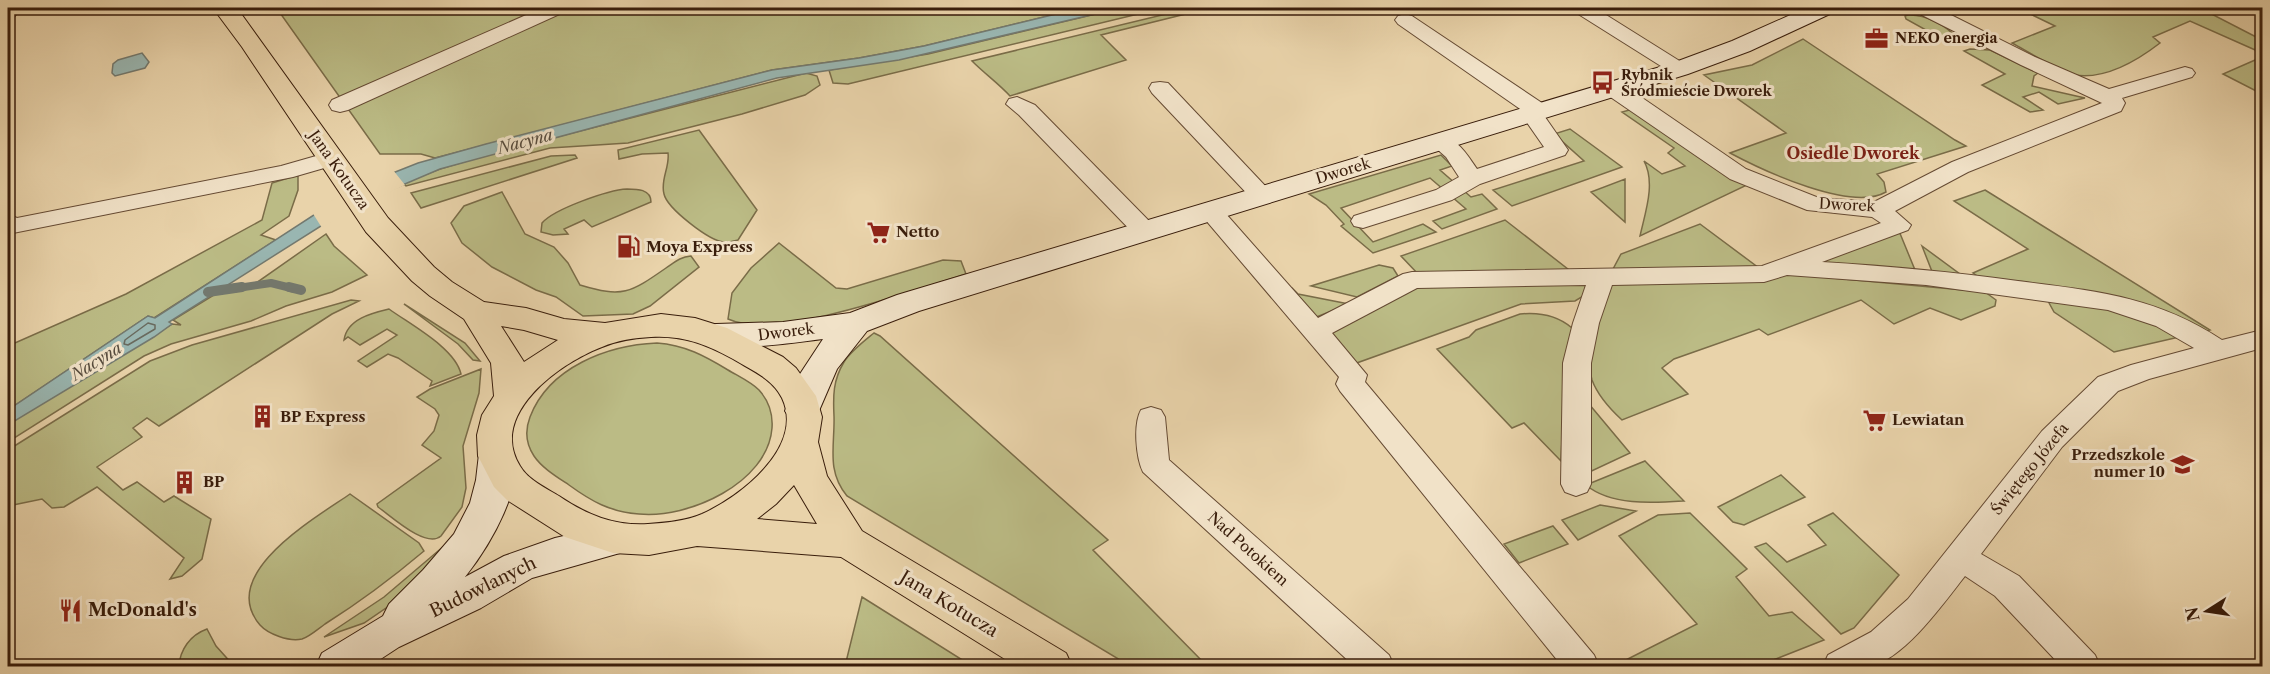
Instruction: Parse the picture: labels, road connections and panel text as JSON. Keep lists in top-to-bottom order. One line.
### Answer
{"streets":{"main road":["Jana Kotucza"],"street":["Dworek","Świętego Józefa","Nad Potokiem","Budowlanych"]},"crossings":[["Jana Kotucza","Dworek"]],"districts":["Osiedle Dworek"],"water":["Nacyna"],"places":{"office":["NEKO energia"],"bus stop":["Rybnik Śródmieście Dworek"],"supermarket":["Netto","Lewiatan"],"fuel station":["Moya Express"],"building":["BP Express","BP"],"school or university":["Przedszkole numer 10"],"restaurant":["McDonald's"]},"north":"left"}
